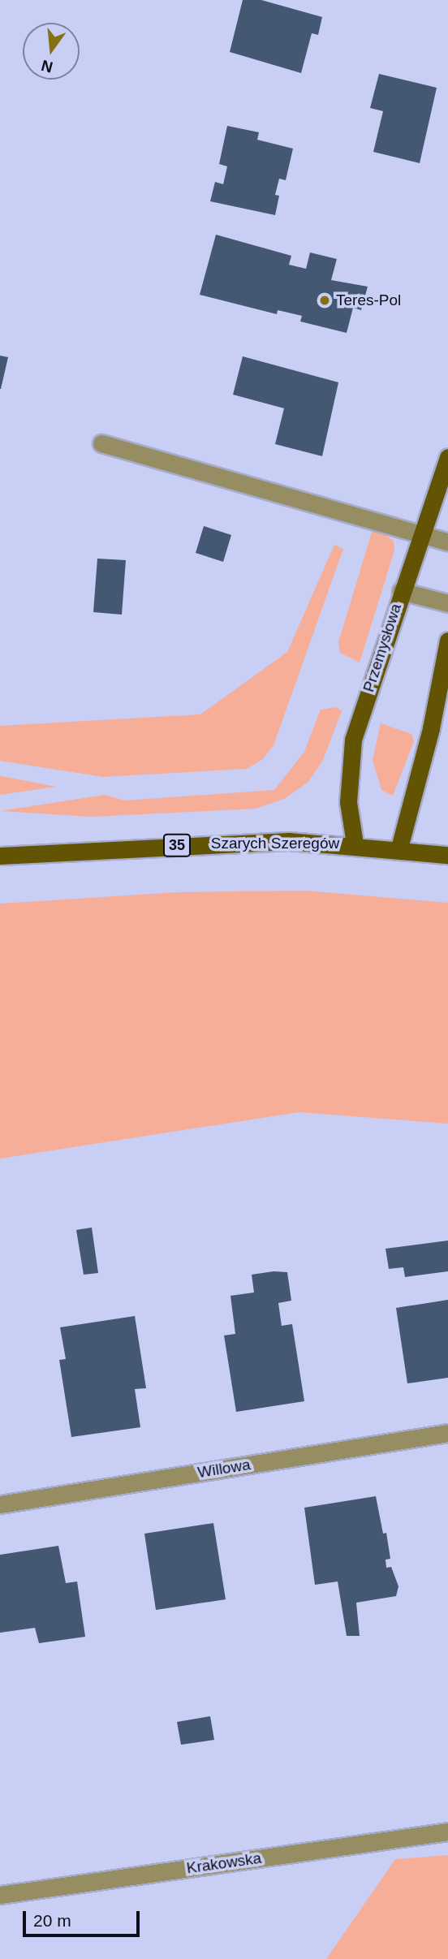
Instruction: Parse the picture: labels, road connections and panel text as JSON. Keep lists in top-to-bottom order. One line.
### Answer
{"streets":{"main road":["Przemysłowa","Szarych Szeregów","35"],"street":["Willowa","Krakowska"]},"crossings":[["Przemysłowa","Szarych Szeregów"]],"places":["Teres-Pol"],"scale_bar":"20 m","north":"bottom"}
